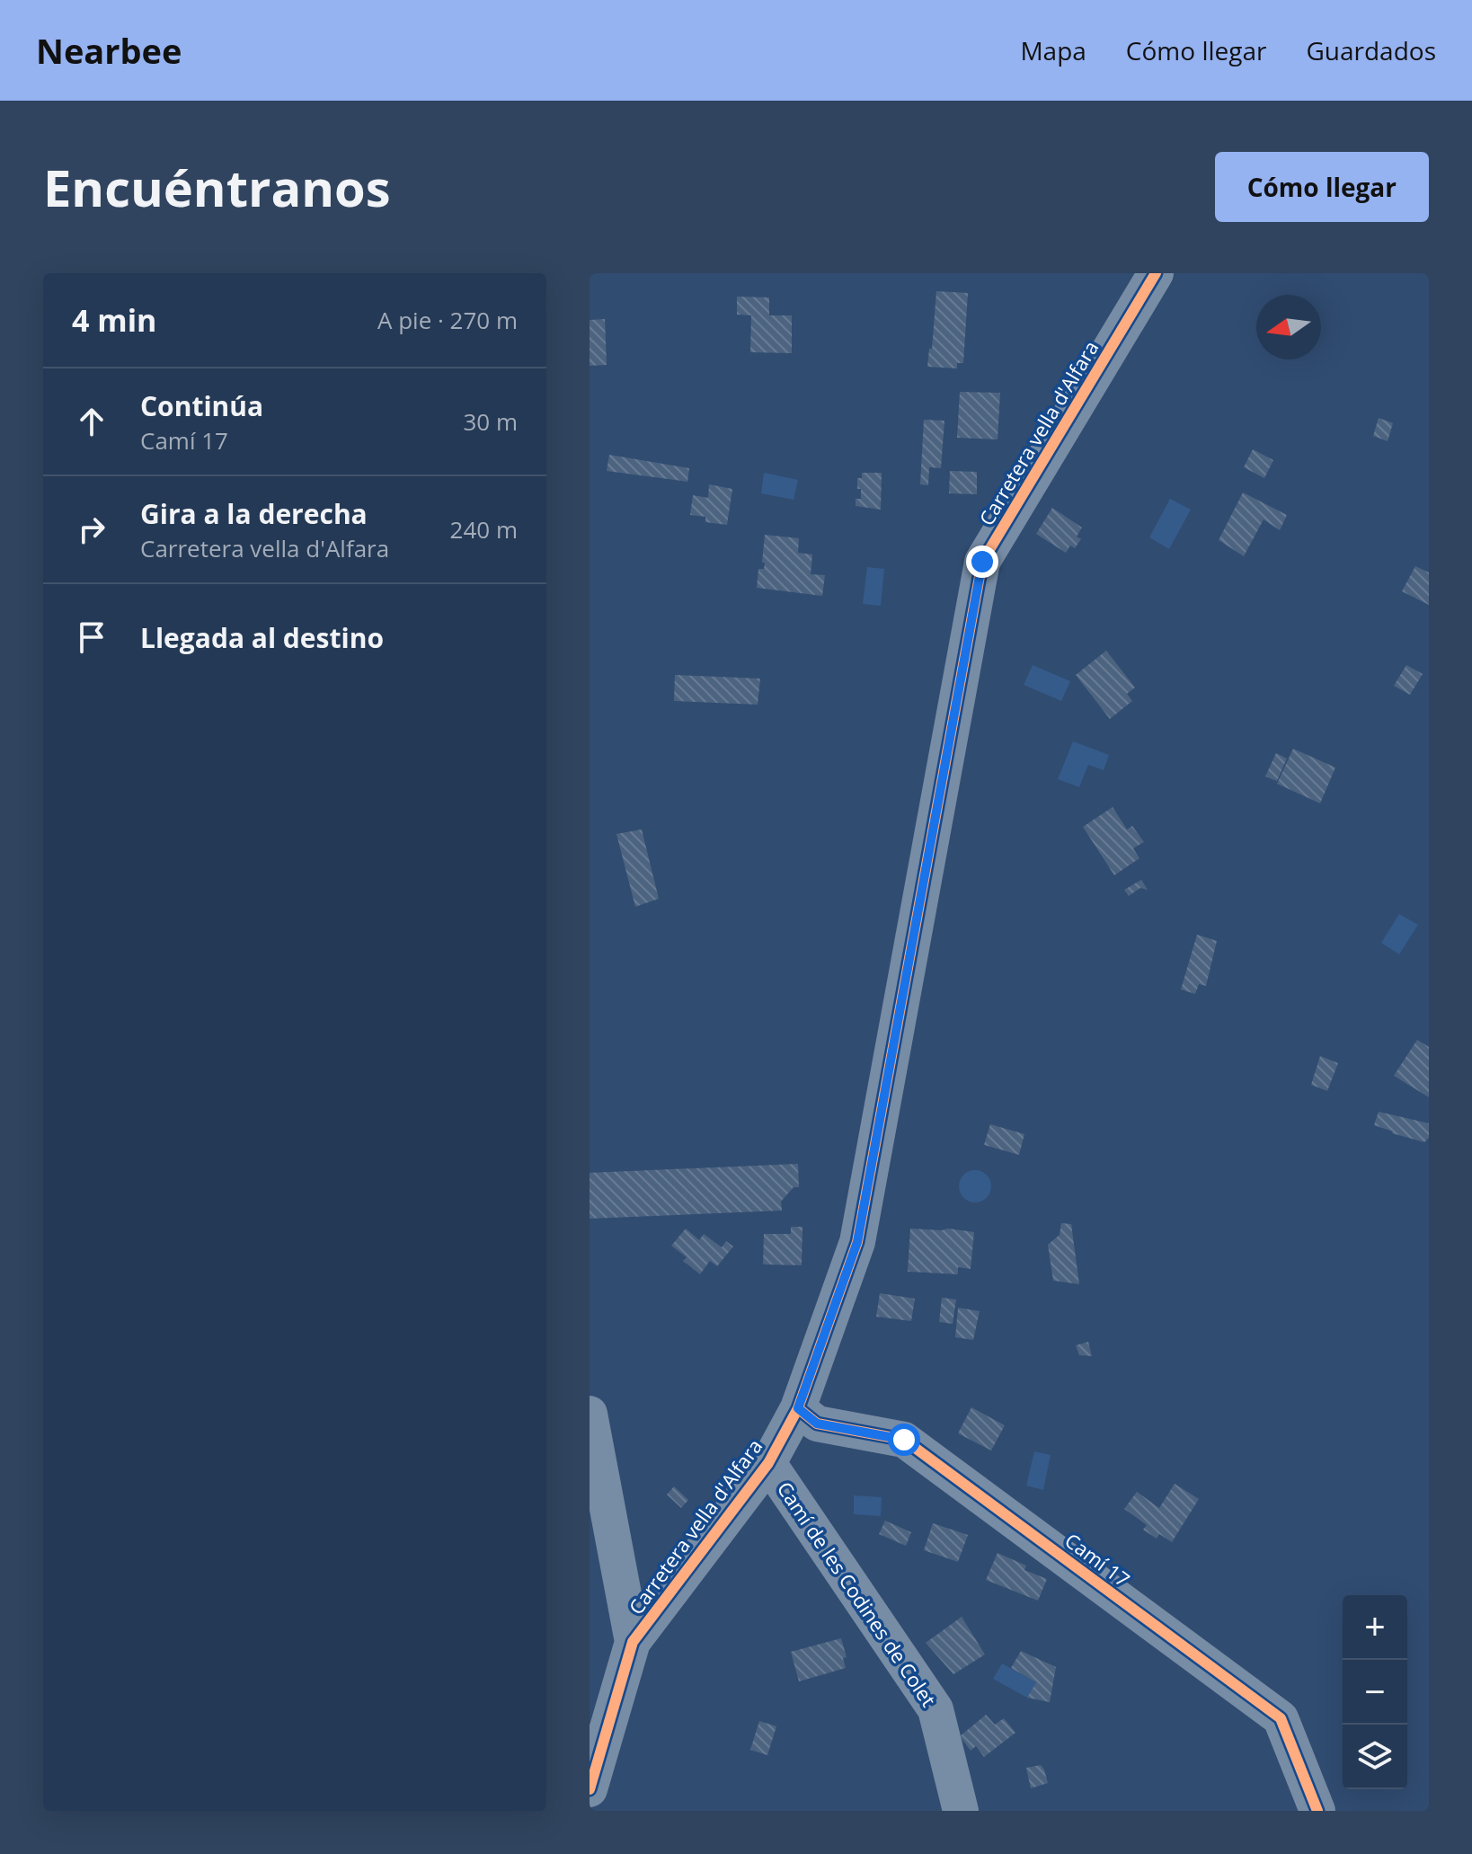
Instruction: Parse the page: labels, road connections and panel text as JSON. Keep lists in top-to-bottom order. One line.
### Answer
{"streets":{"street":["Carretera vella d'Alfara","Camí 17","Camí de les Codines de Colet"]},"crossings":[["Carretera vella d'Alfara","Camí 17"],["Carretera vella d'Alfara","Camí de les Codines de Colet"]],"north":"left","page":{"header":"Nearbee","nav":["Mapa","Cómo llegar","Guardados"],"buttons":"Cómo llegar","title":"Encuéntranos","heading":["4 min","A pie · 270 m"],"list":[["Continúa","Camí 17","30 m"],["Gira a la derecha","Carretera vella d'Alfara","240 m"],"Llegada al destino"],"map_buttons":["+","−"]}}
